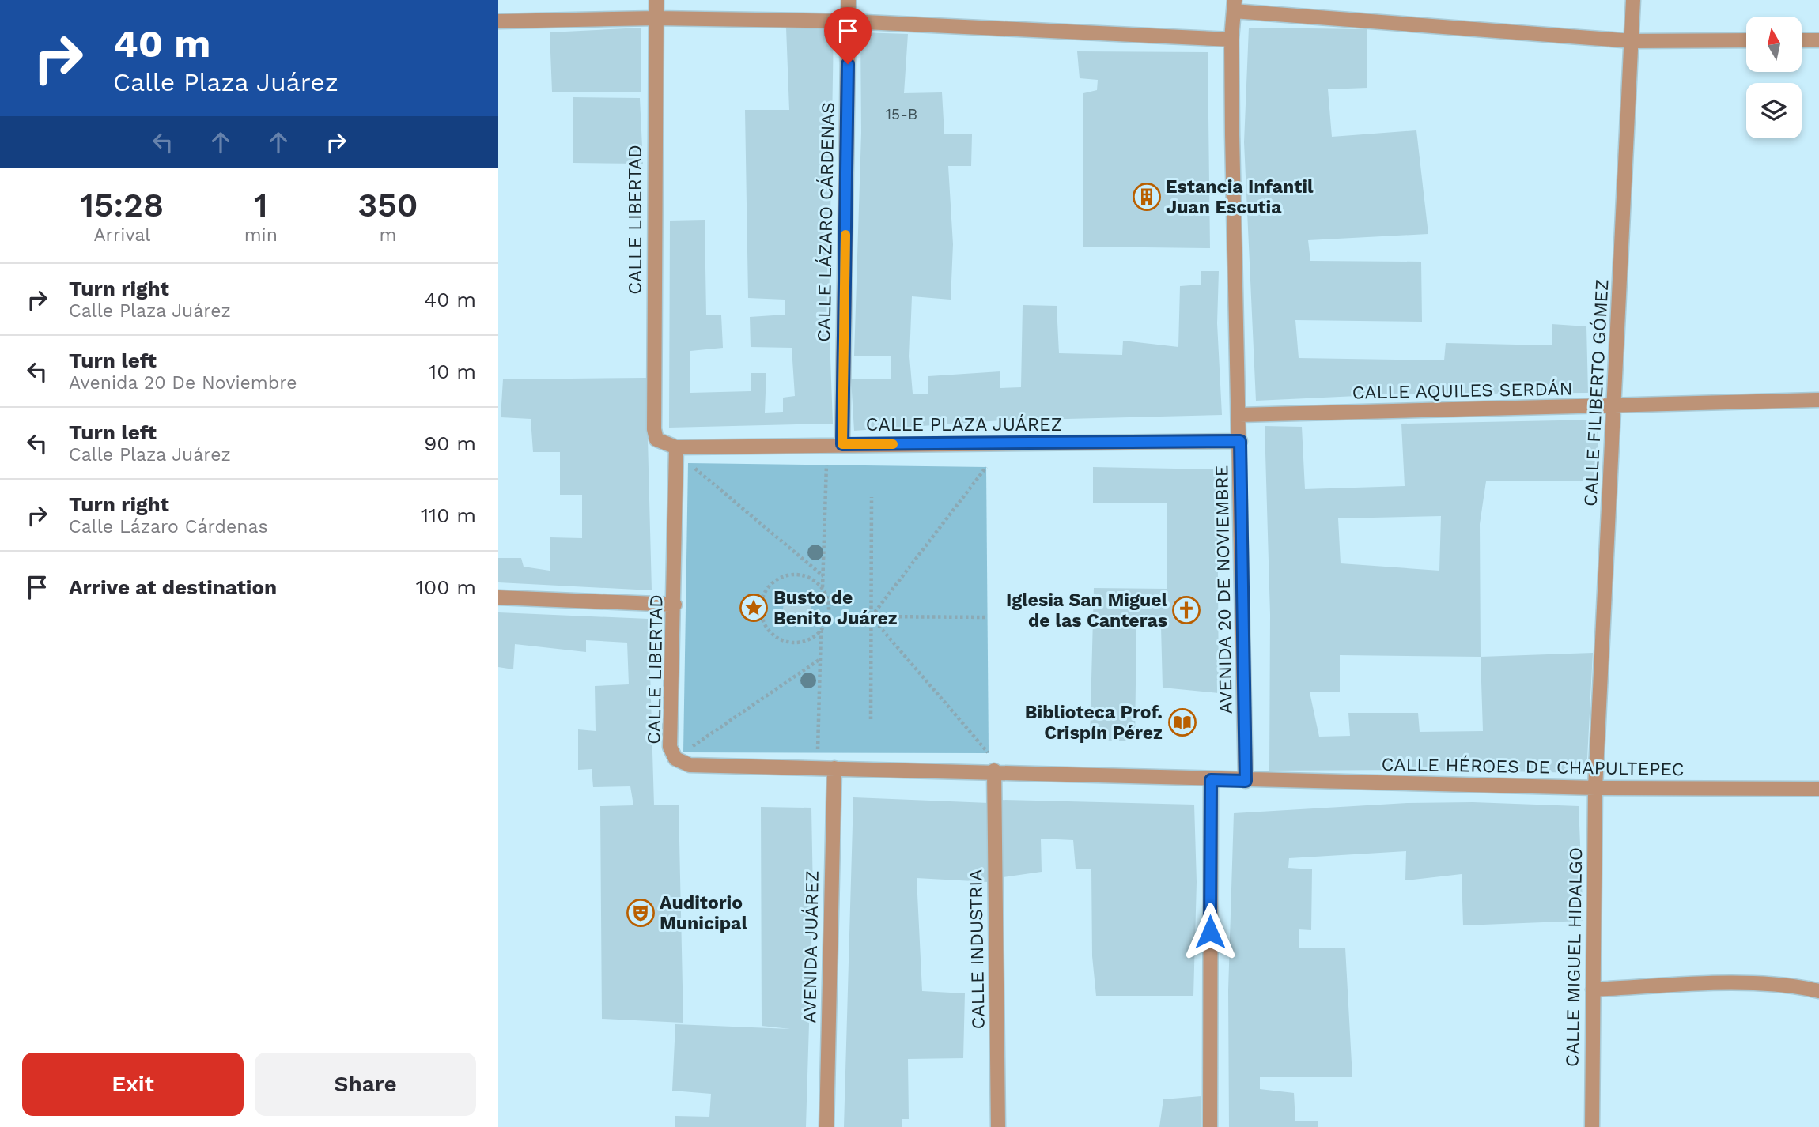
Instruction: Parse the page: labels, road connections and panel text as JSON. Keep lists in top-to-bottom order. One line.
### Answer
{"streets":{"street":["CALLE LIBERTAD","CALLE LÁZARO CÁRDENAS","CALLE AQUILES SERDÁN","CALLE FILIBERTO GÓMEZ","CALLE PLAZA JUÁREZ","AVENIDA 20 DE NOVIEMBRE","CALLE HÉROES DE CHAPULTEPEC","AVENIDA JUÁREZ","CALLE INDUSTRIA","CALLE MIGUEL HIDALGO"]},"crossings":[["CALLE LIBERTAD","CALLE PLAZA JUÁREZ"],["CALLE LIBERTAD","AVENIDA JUÁREZ"],["CALLE LÁZARO CÁRDENAS","CALLE PLAZA JUÁREZ"],["CALLE AQUILES SERDÁN","CALLE FILIBERTO GÓMEZ"],["CALLE AQUILES SERDÁN","AVENIDA 20 DE NOVIEMBRE"],["CALLE FILIBERTO GÓMEZ","CALLE HÉROES DE CHAPULTEPEC"],["CALLE FILIBERTO GÓMEZ","CALLE MIGUEL HIDALGO"],["CALLE PLAZA JUÁREZ","AVENIDA 20 DE NOVIEMBRE"],["AVENIDA 20 DE NOVIEMBRE","CALLE HÉROES DE CHAPULTEPEC"],["CALLE HÉROES DE CHAPULTEPEC","CALLE MIGUEL HIDALGO"]],"places":{"building":["Estancia Infantil Juan Escutia"],"place":["Busto de Benito Juárez"],"church":["Iglesia San Miguel de las Canteras"],"library":["Biblioteca Prof. Crispín Pérez"],"theatre":["Auditorio Municipal"]},"house_numbers":["15-B"],"north":"top","page":{"turn":["40 m","Calle Plaza Juárez"],"eta":["15:28","Arrival","1","min","350","m"],"list":[{"name":"Turn right","note":"Calle Plaza Juárez","value":"40 m"},{"name":"Turn left","note":"Avenida 20 De Noviembre","value":"10 m"},{"name":"Turn left","note":"Calle Plaza Juárez","value":"90 m"},{"name":"Turn right","note":"Calle Lázaro Cárdenas","value":"110 m"},{"name":"Arrive at destination","value":"100 m"}],"buttons":["Exit","Share"]}}
